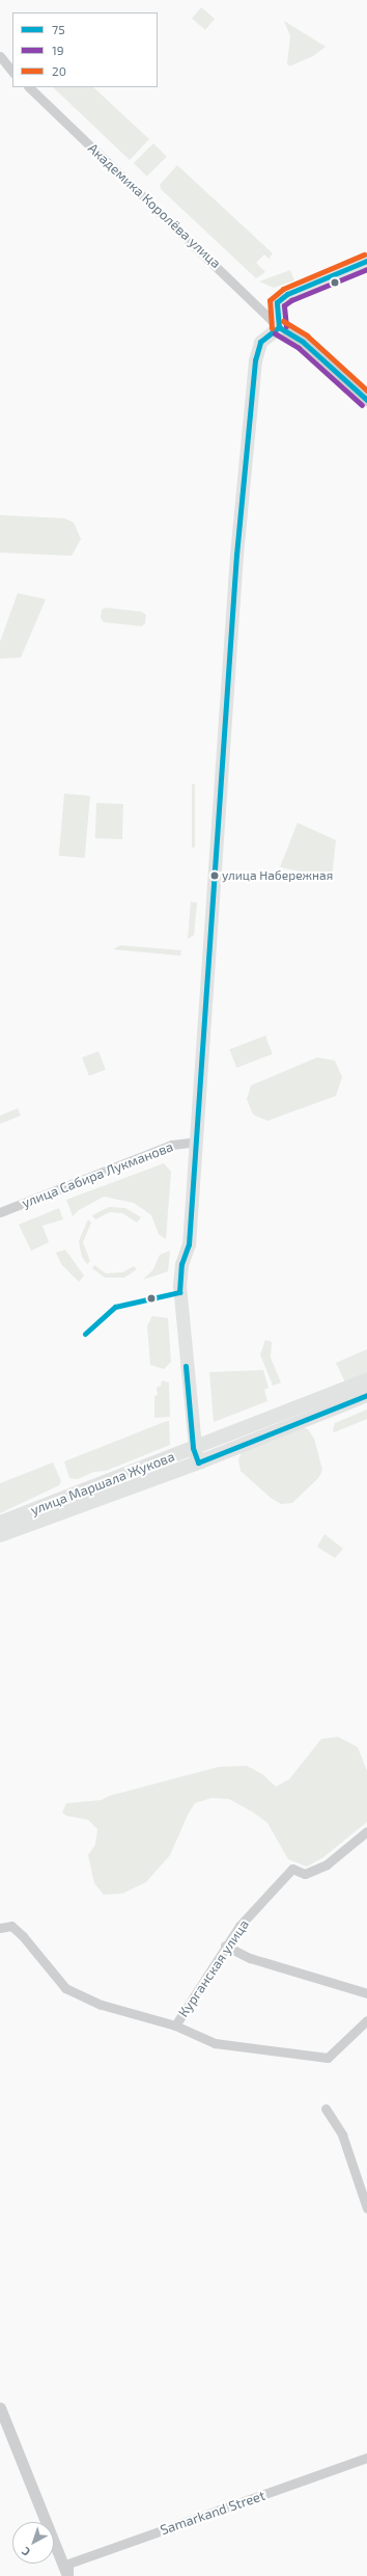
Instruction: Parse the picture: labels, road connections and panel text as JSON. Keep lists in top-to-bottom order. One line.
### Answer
{"streets":{"main road":["улица Маршала Жукова"],"street":["Академика Королёва улица","улица Сабира Лукманова","Курганская улица","Samarkand Street"]},"places":["улица Набережная"],"lines":["transit line 20","transit line 75","transit line 19"],"legend":["75","19","20"],"north":"bottom left"}
